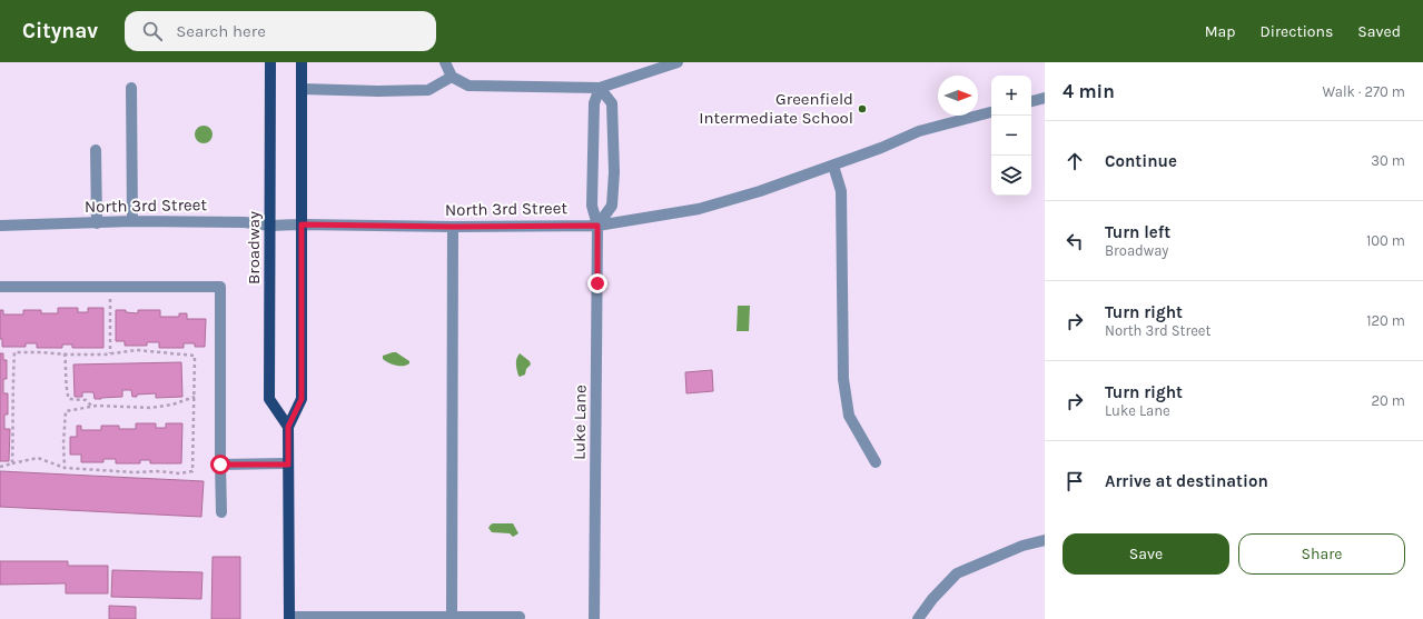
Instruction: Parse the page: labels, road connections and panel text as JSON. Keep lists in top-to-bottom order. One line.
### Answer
{"streets":{"main road":["Broadway"],"street":["North 3rd Street","Luke Lane"]},"crossings":[["North 3rd Street","Broadway"],["North 3rd Street","Luke Lane"]],"places":["Greenfield Intermediate School"],"north":"right","page":{"header":"Citynav","search":"Search here","nav":["Map","Directions","Saved"],"heading":["4 min","Walk · 270 m"],"map_buttons":["+","−"],"list":[["Continue","30 m"],["Turn left","Broadway","100 m"],["Turn right","North 3rd Street","120 m"],["Turn right","Luke Lane","20 m"],"Arrive at destination"],"buttons":["Save","Share"]}}
